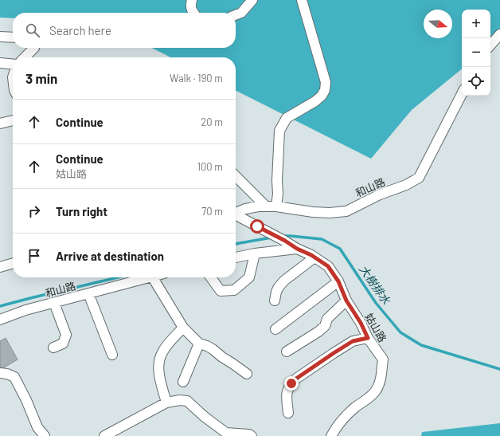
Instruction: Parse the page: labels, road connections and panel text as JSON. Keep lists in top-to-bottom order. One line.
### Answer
{"streets":{"street":["和山路","姑山路"]},"water":["大樹排水"],"north":"right","page":{"map_buttons":["+","−"],"search":"Search here","heading":["3 min","Walk · 190 m"],"list":[["Continue","20 m"],["Continue","姑山路","100 m"],["Turn right","70 m"],"Arrive at destination"]}}
